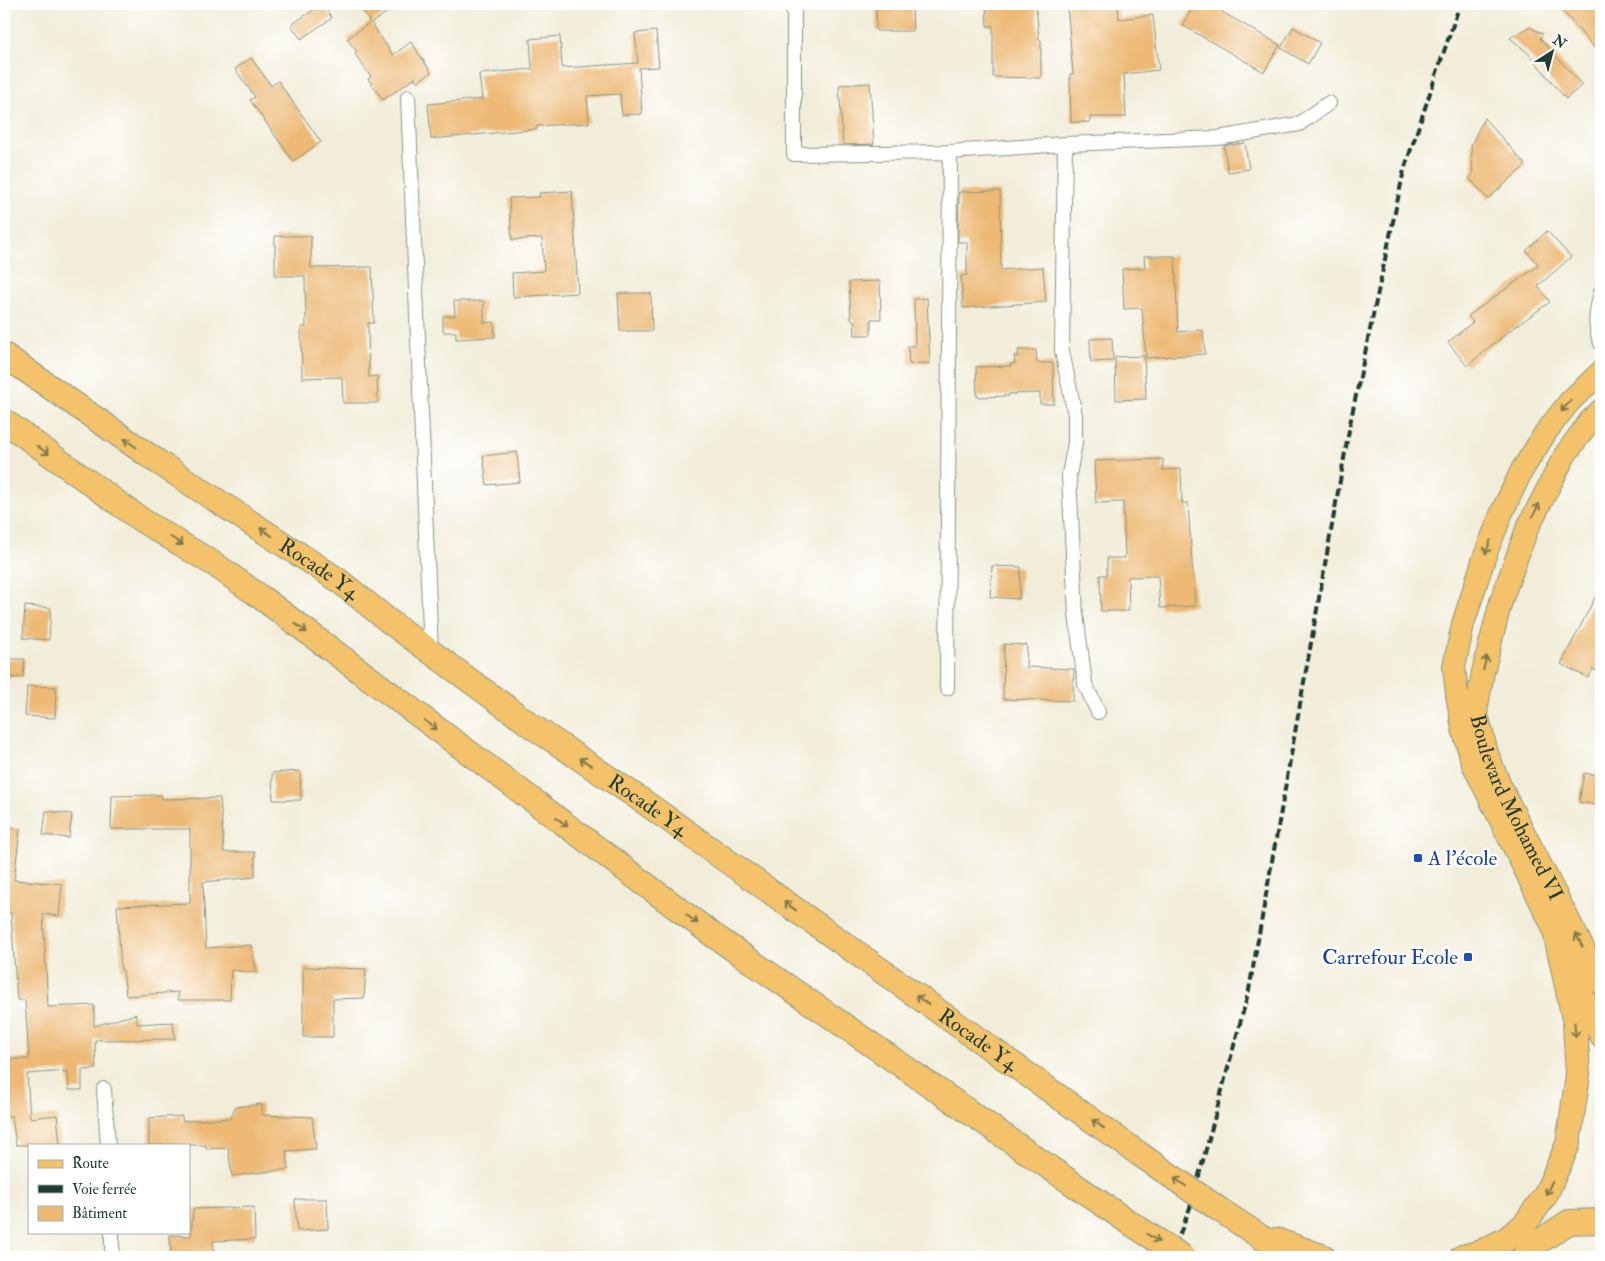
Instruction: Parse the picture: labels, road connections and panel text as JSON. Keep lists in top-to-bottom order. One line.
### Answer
{"streets":{"highway":["Rocade Y4"],"main road":["Boulevard Mohamed VI"]},"places":{"transit":["A l'école","Carrefour Ecole"]},"legend":["Route","Voie ferrée","Bâtiment"],"north":"top right"}
